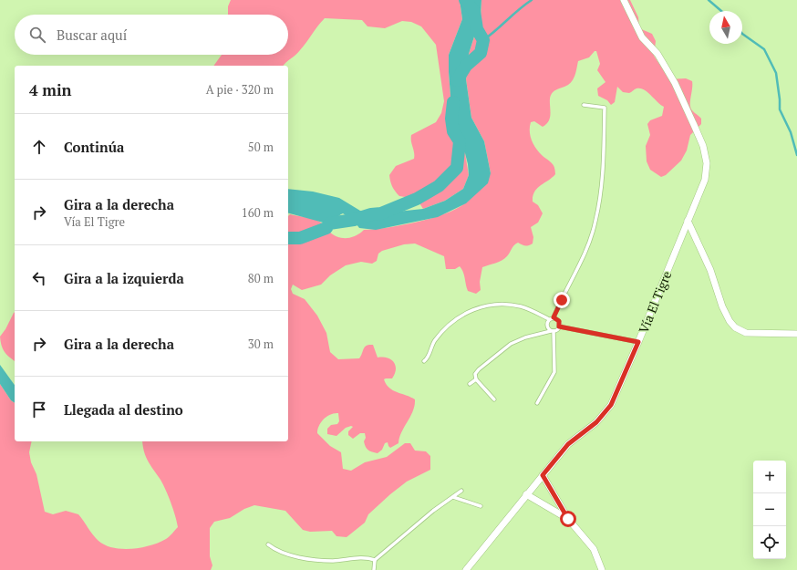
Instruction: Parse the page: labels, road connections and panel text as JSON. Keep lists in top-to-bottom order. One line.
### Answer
{"streets":{"street":["Vía El Tigre"]},"north":"top","page":{"search":"Buscar aquí","heading":["4 min","A pie · 320 m"],"list":[["Continúa","50 m"],["Gira a la derecha","Vía El Tigre","160 m"],["Gira a la izquierda","80 m"],["Gira a la derecha","30 m"],"Llegada al destino"],"map_buttons":["+","−"]}}
